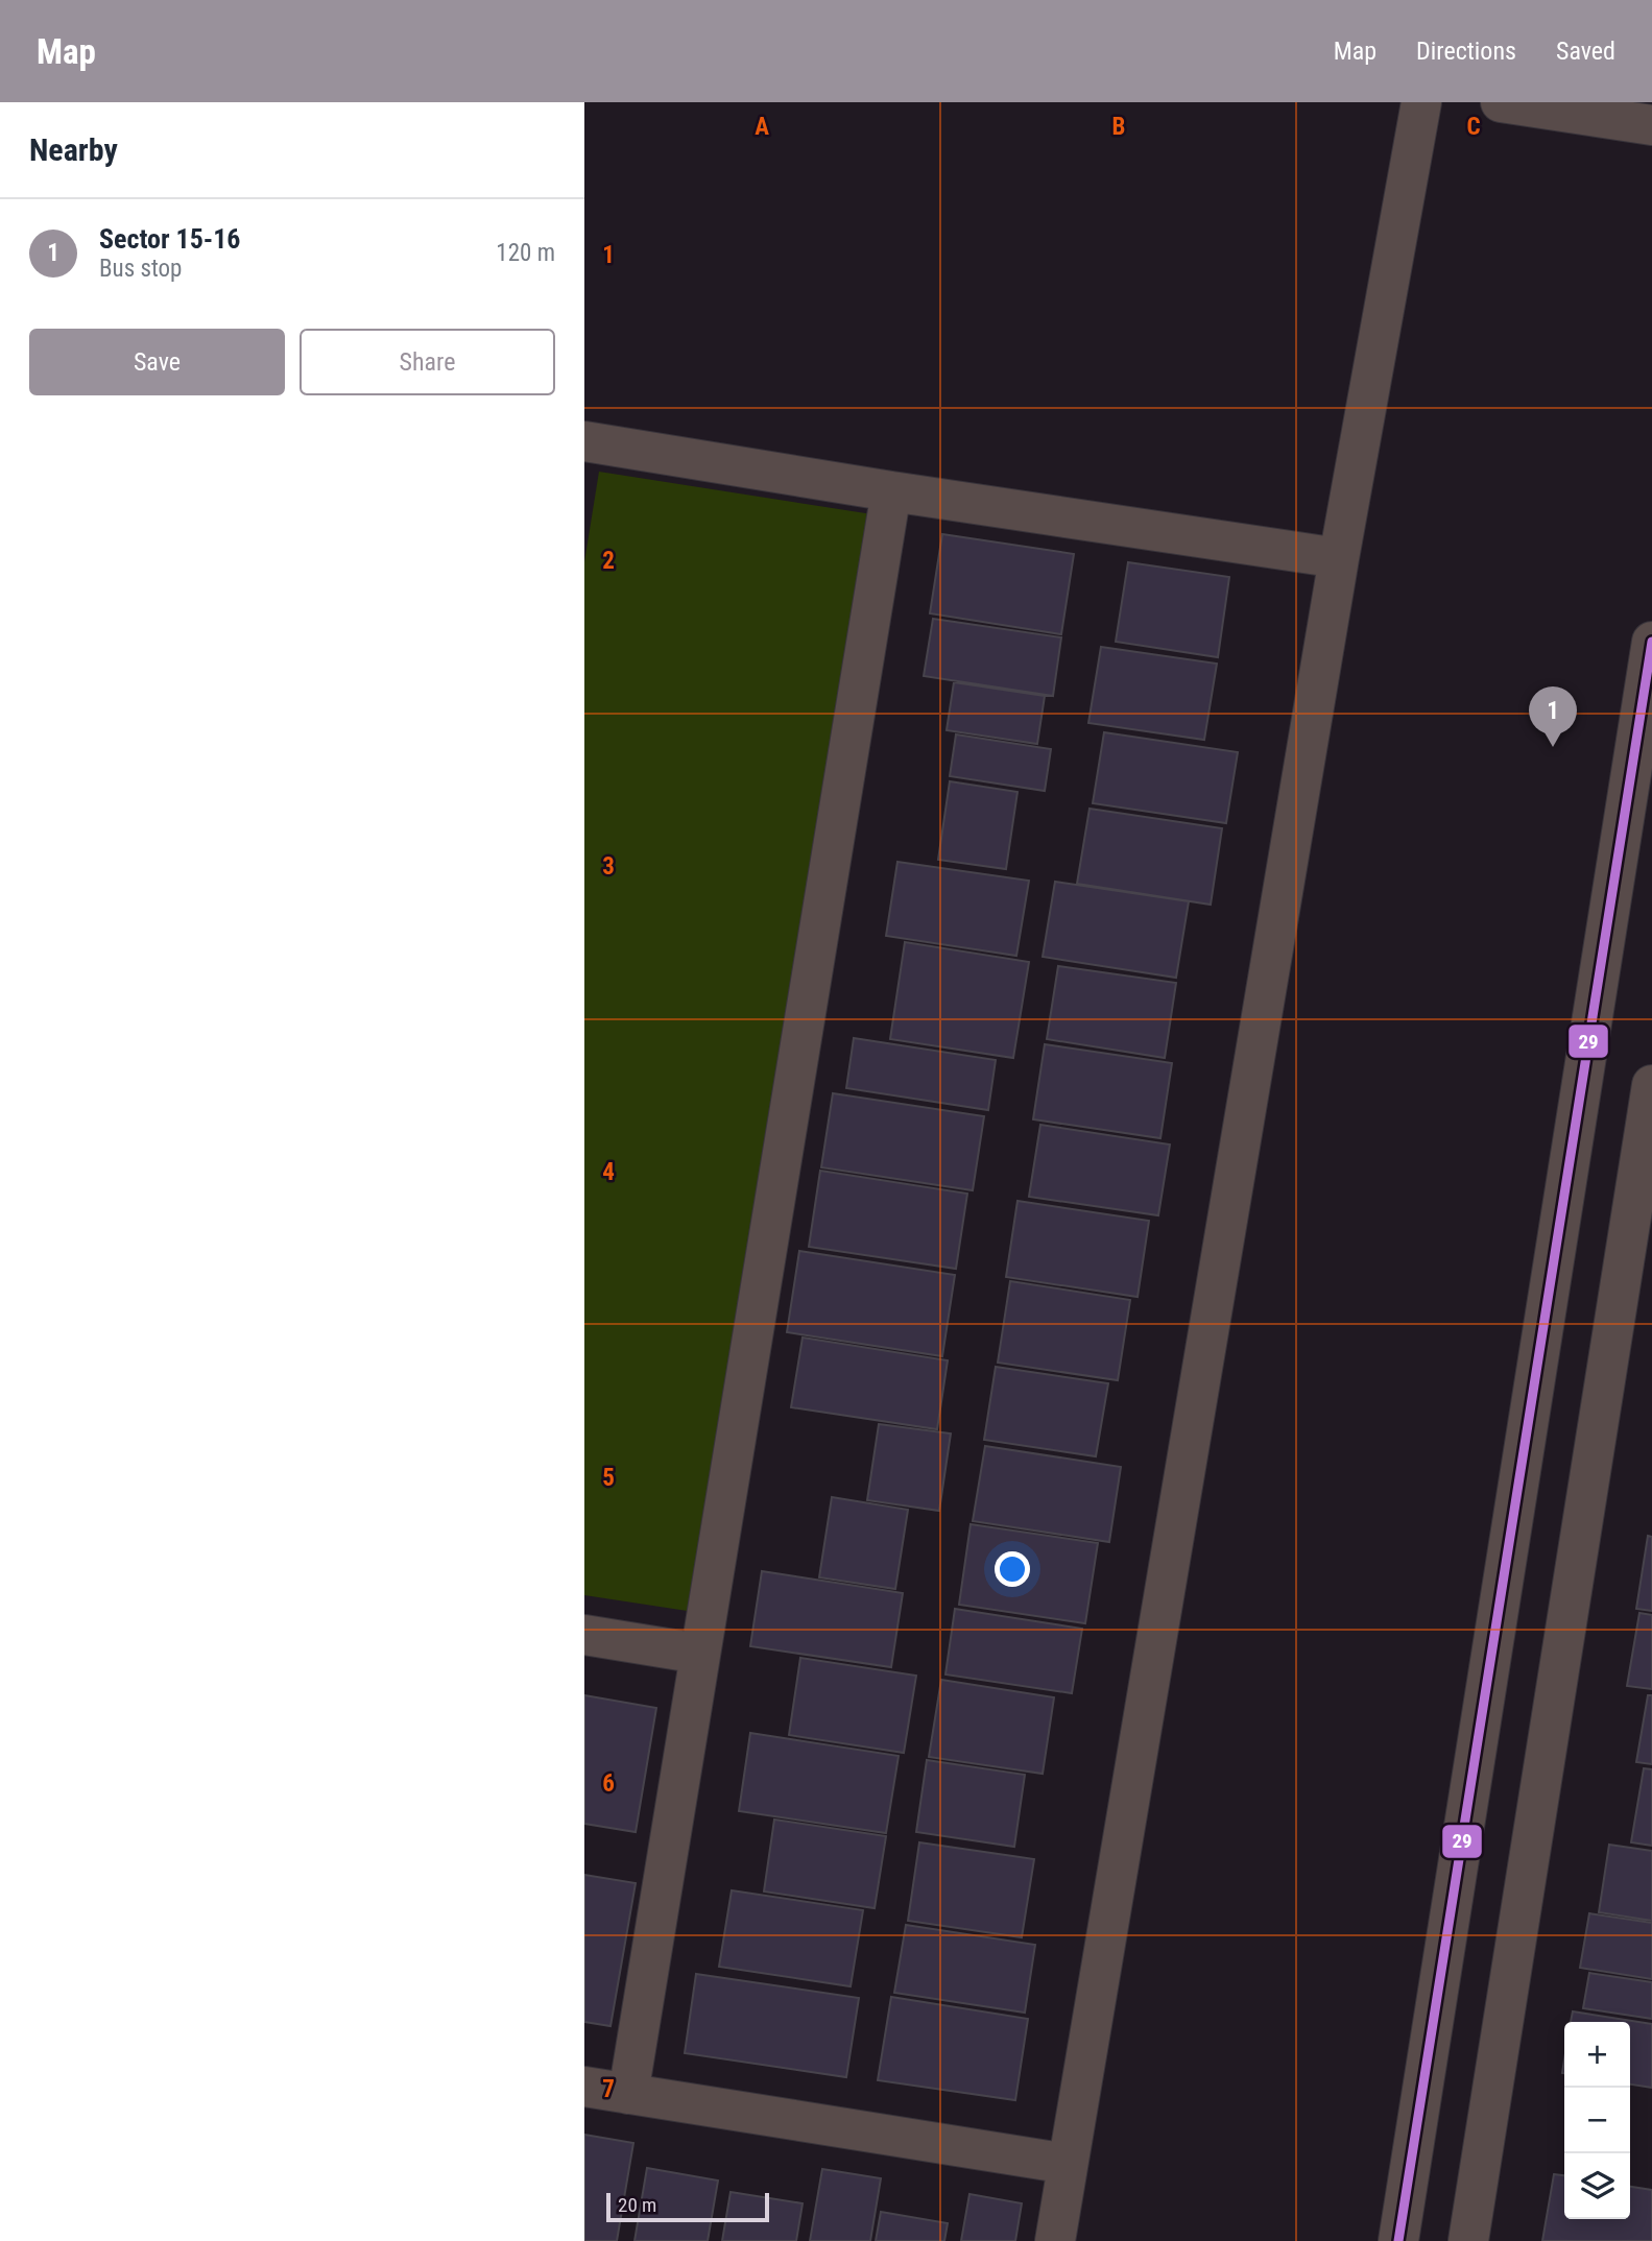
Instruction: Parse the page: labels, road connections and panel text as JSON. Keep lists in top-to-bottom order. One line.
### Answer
{"lines":["transit line 29"],"scale_bar":"20 m","page":{"header":"Map","nav":["Map","Directions","Saved"],"heading":"Nearby","list":[{"mark":"1","name":"Sector 15-16","note":"Bus stop","value":"120 m"}],"buttons":["Save","Share"],"pins":"1","map_buttons":["+","−"],"scale":"20 m"},"grid":{"columns":["A","B","C"],"rows":["1","2","3","4","5","6","7"]}}
